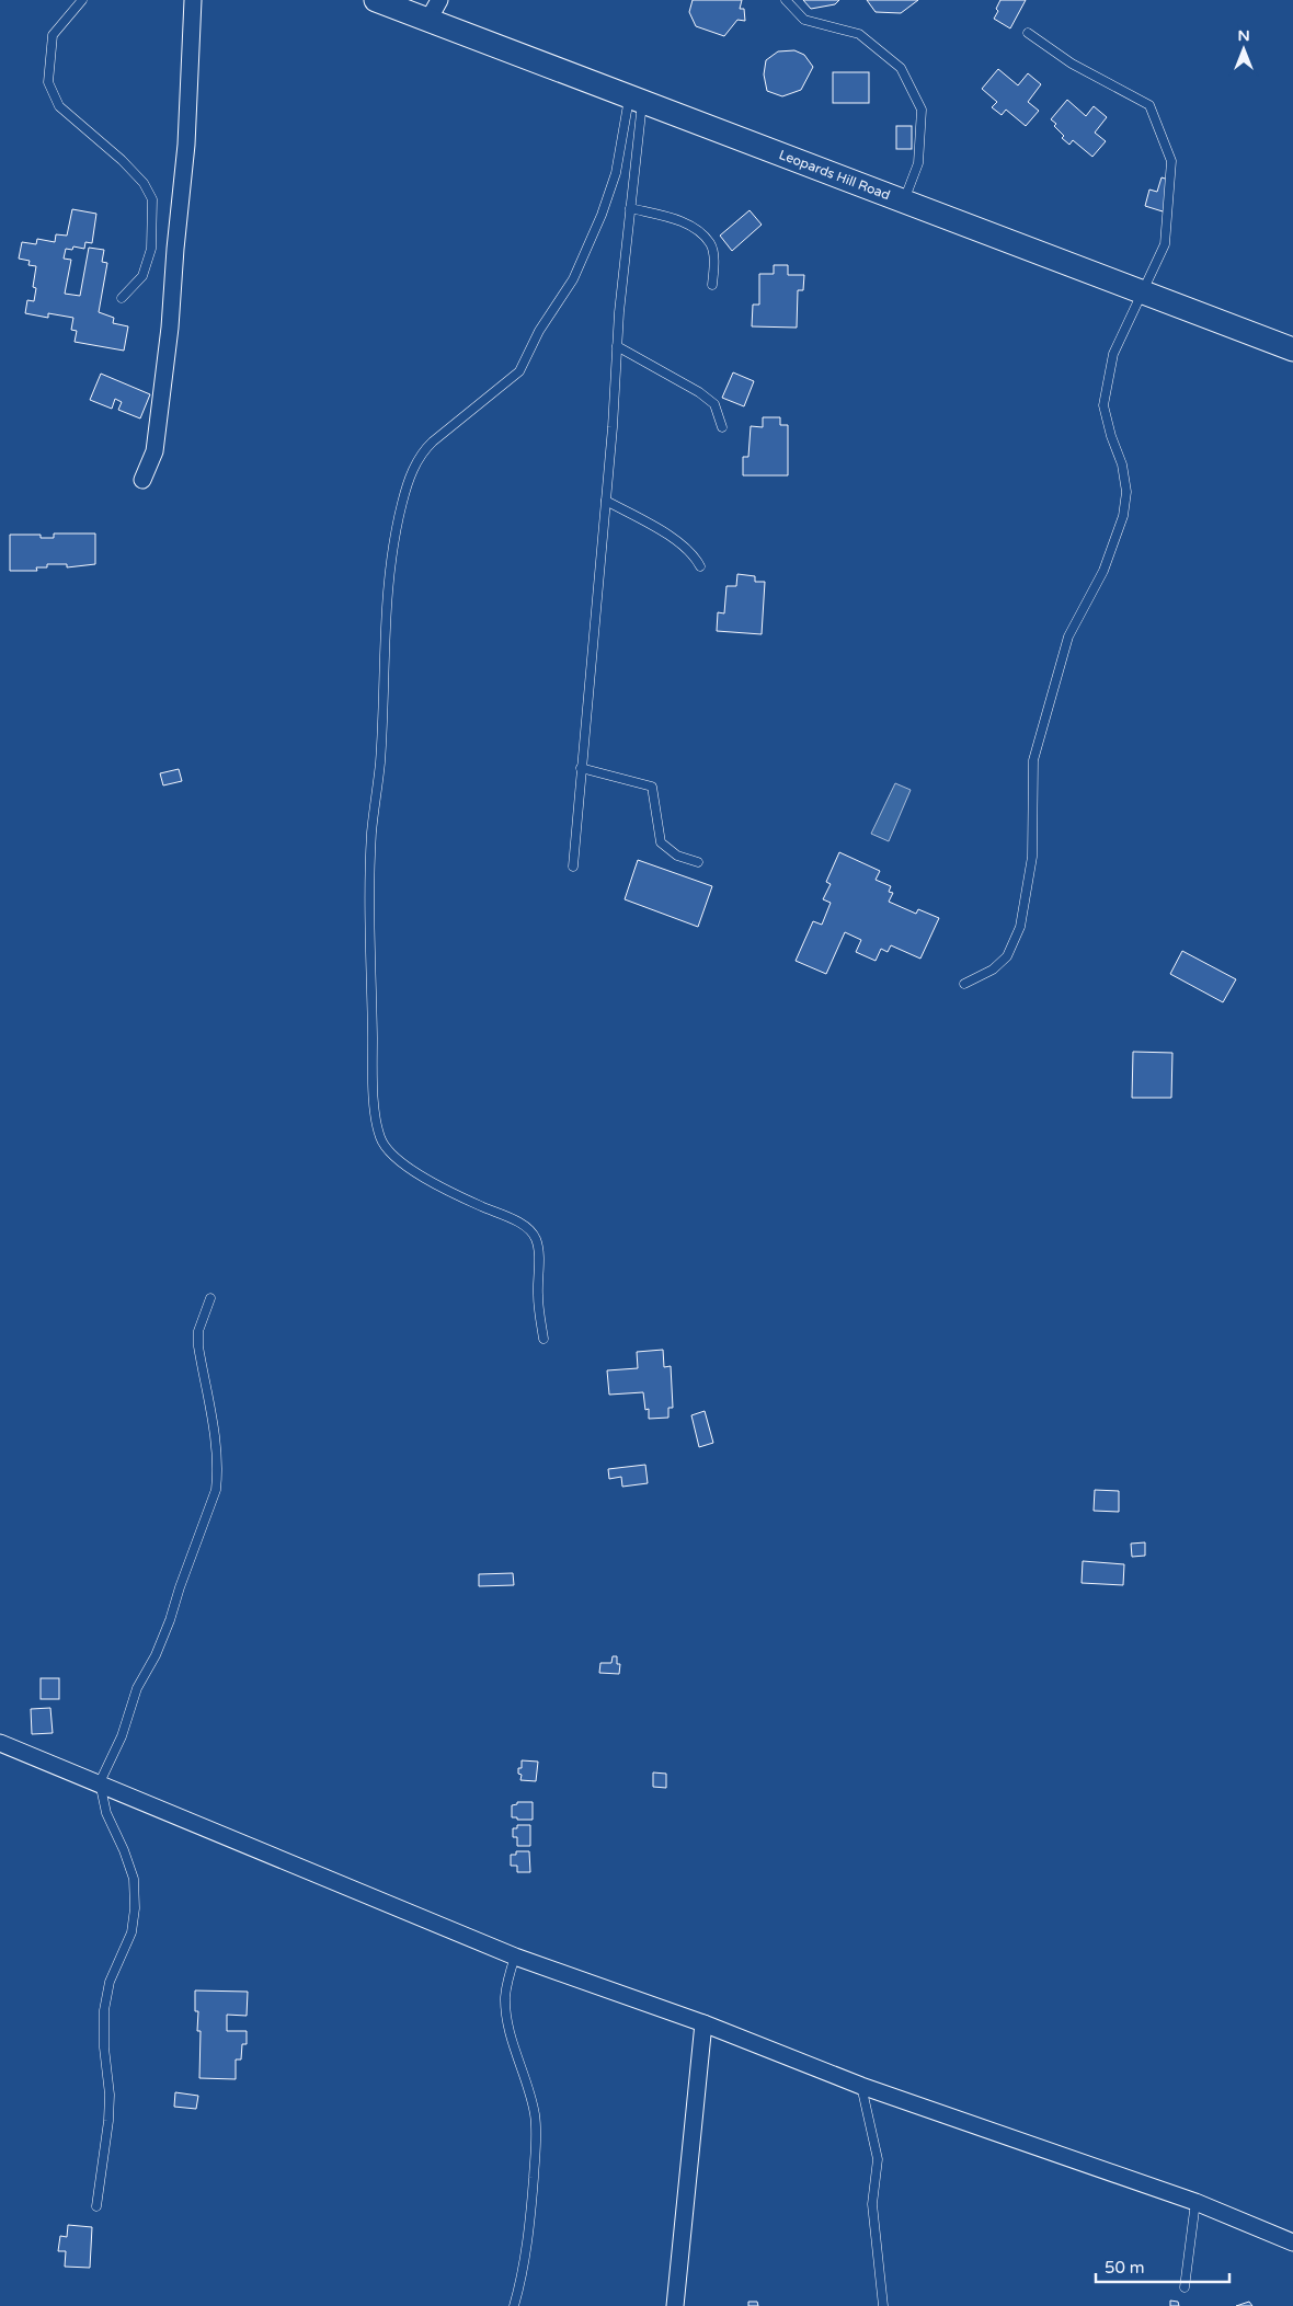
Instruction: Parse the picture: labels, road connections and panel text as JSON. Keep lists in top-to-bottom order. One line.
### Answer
{"streets":{"main road":["Leopards Hill Road"]},"scale_bar":"50 m","north":"top"}
